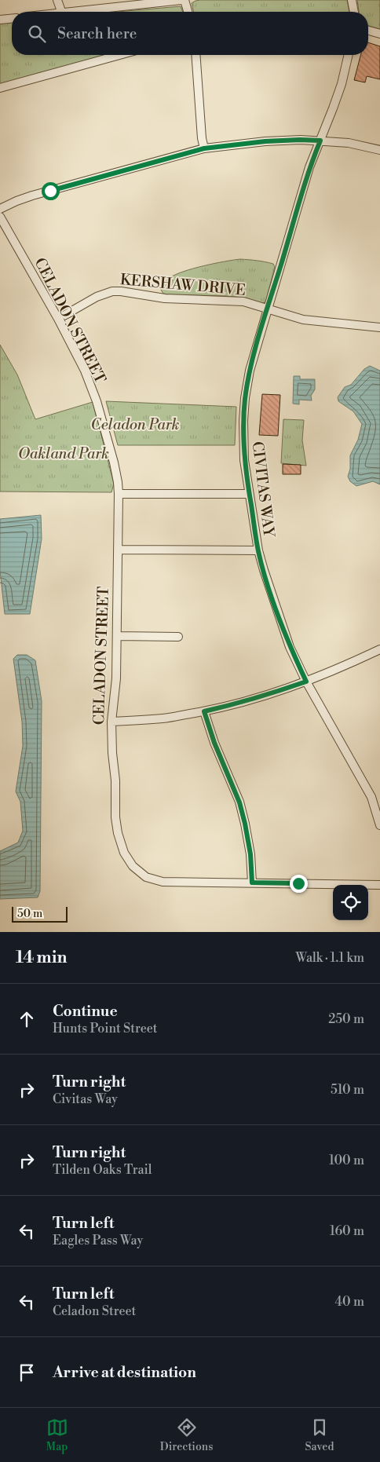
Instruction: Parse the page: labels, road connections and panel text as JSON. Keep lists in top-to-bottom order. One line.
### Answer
{"streets":{"street":["KERSHAW DRIVE","CELADON STREET","CIVITAS WAY"]},"crossings":[["KERSHAW DRIVE","CELADON STREET"],["KERSHAW DRIVE","CIVITAS WAY"]],"parks":["Celadon Park","Oakland Park"],"scale_bar":"50 m","page":{"search":"Search here","scale":"50 m","heading":["14 min","Walk · 1.1 km"],"list":[["Continue","Hunts Point Street","250 m"],["Turn right","Civitas Way","510 m"],["Turn right","Tilden Oaks Trail","100 m"],["Turn left","Eagles Pass Way","160 m"],["Turn left","Celadon Street","40 m"],"Arrive at destination"],"nav":["Map","Directions","Saved"]}}
